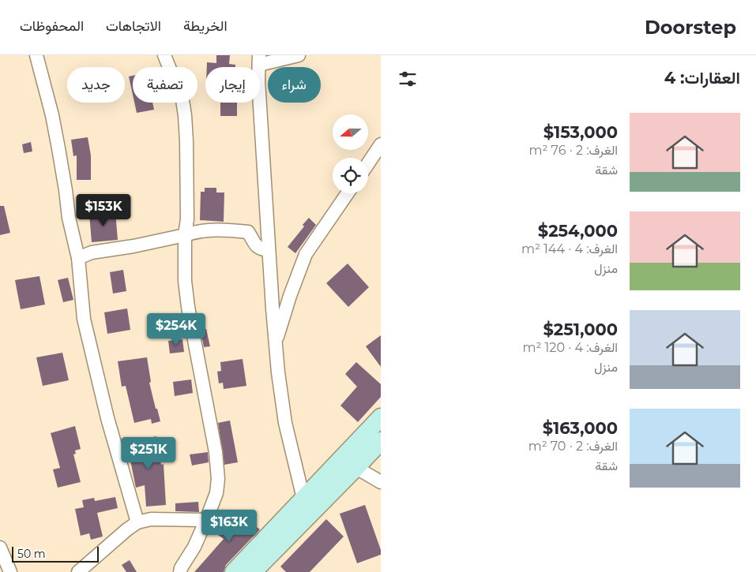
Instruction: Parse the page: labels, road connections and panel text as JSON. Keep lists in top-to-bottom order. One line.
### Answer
{"scale_bar":"50 m","north":"left","page":{"header":"Doorstep","nav":["الخريطة","الاتجاهات","المحفوظات"],"heading":"العقارات: 4","chip":["شراء","إيجار","تصفية","جديد"],"list":[{"name":"$153,000","note":"الغرف: 2 · 76 m² · شقة"},{"name":"$254,000","note":"الغرف: 4 · 144 m² · منزل"},{"name":"$251,000","note":"الغرف: 4 · 120 m² · منزل"},{"name":"$163,000","note":"الغرف: 2 · 70 m² · شقة"}],"price":["$153K","$254K","$251K","$163K"],"scale":"50 m"}}
